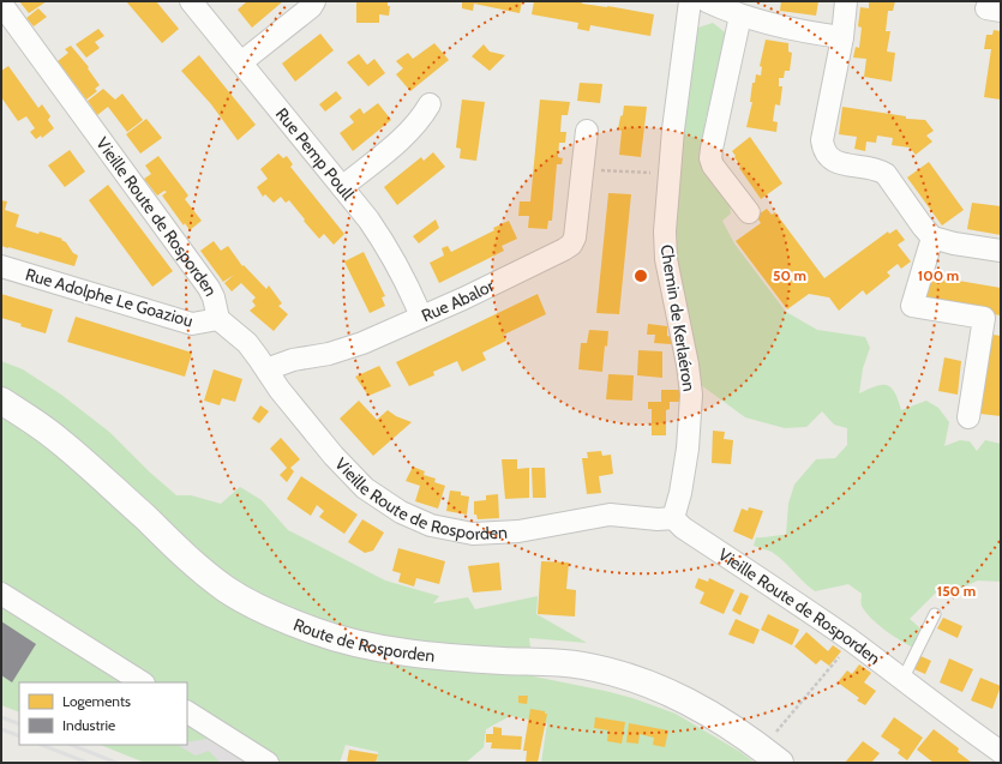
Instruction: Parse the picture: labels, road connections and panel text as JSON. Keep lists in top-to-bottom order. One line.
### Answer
{"streets":{"main road":["Route de Rosporden"],"street":["Rue Pemp Poull","Vieille Route de Rosporden","Rue Adolphe Le Goaziou","Rue Abalor","Chemin de Kerlaéron"]},"crossings":[["Rue Pemp Poull","Rue Abalor"],["Vieille Route de Rosporden","Rue Adolphe Le Goaziou"],["Vieille Route de Rosporden","Rue Abalor"],["Vieille Route de Rosporden","Chemin de Kerlaéron"]],"legend":["Logements","Industrie"],"rings":["50 m","100 m","150 m"]}
